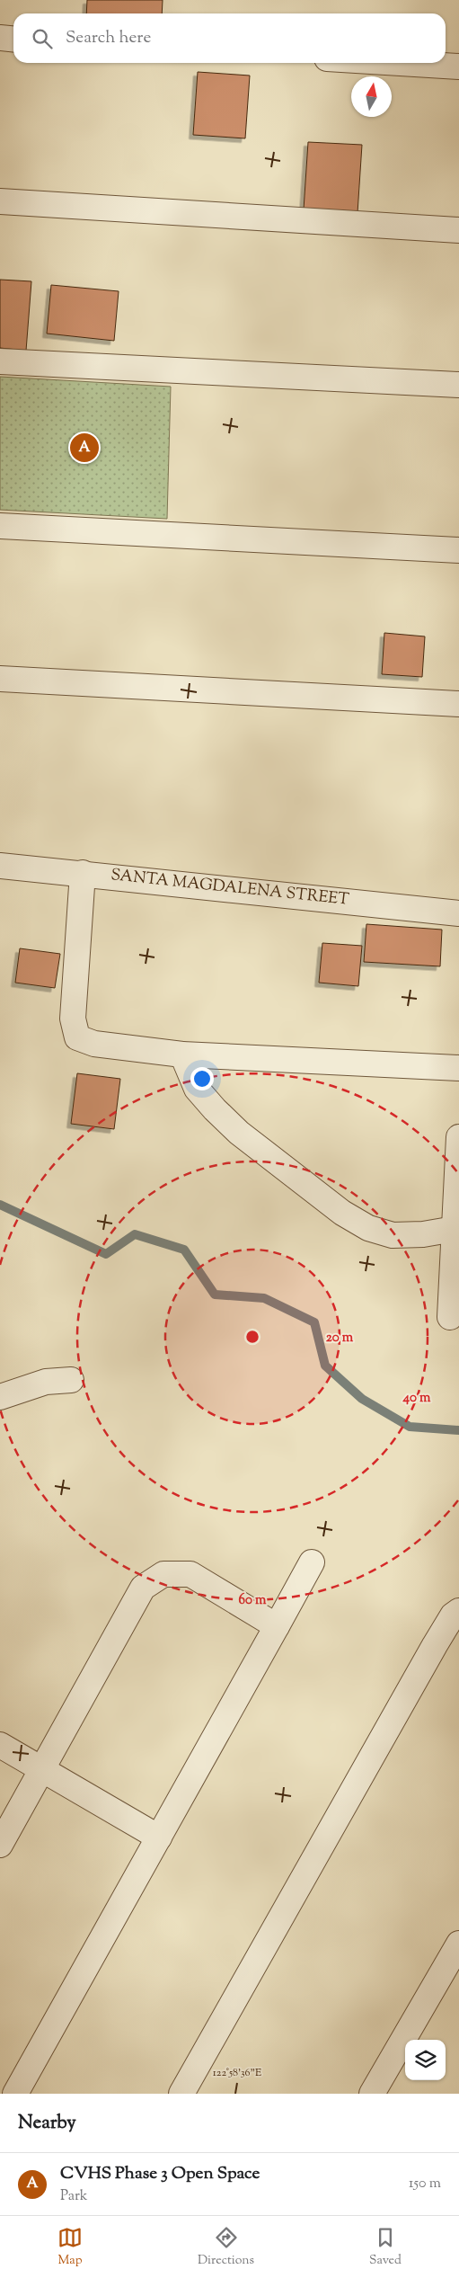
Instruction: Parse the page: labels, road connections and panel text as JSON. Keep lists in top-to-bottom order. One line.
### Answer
{"streets":{"street":["SANTA MAGDALENA STREET"]},"north":"top","page":{"search":"Search here","pins":"A","heading":"Nearby","list":[{"mark":"A","name":"CVHS Phase 3 Open Space","note":"Park","value":"150 m"}],"nav":["Map","Directions","Saved"]},"coordinates":["122°58'36\"E"],"rings":["20 m","40 m","60 m"]}
